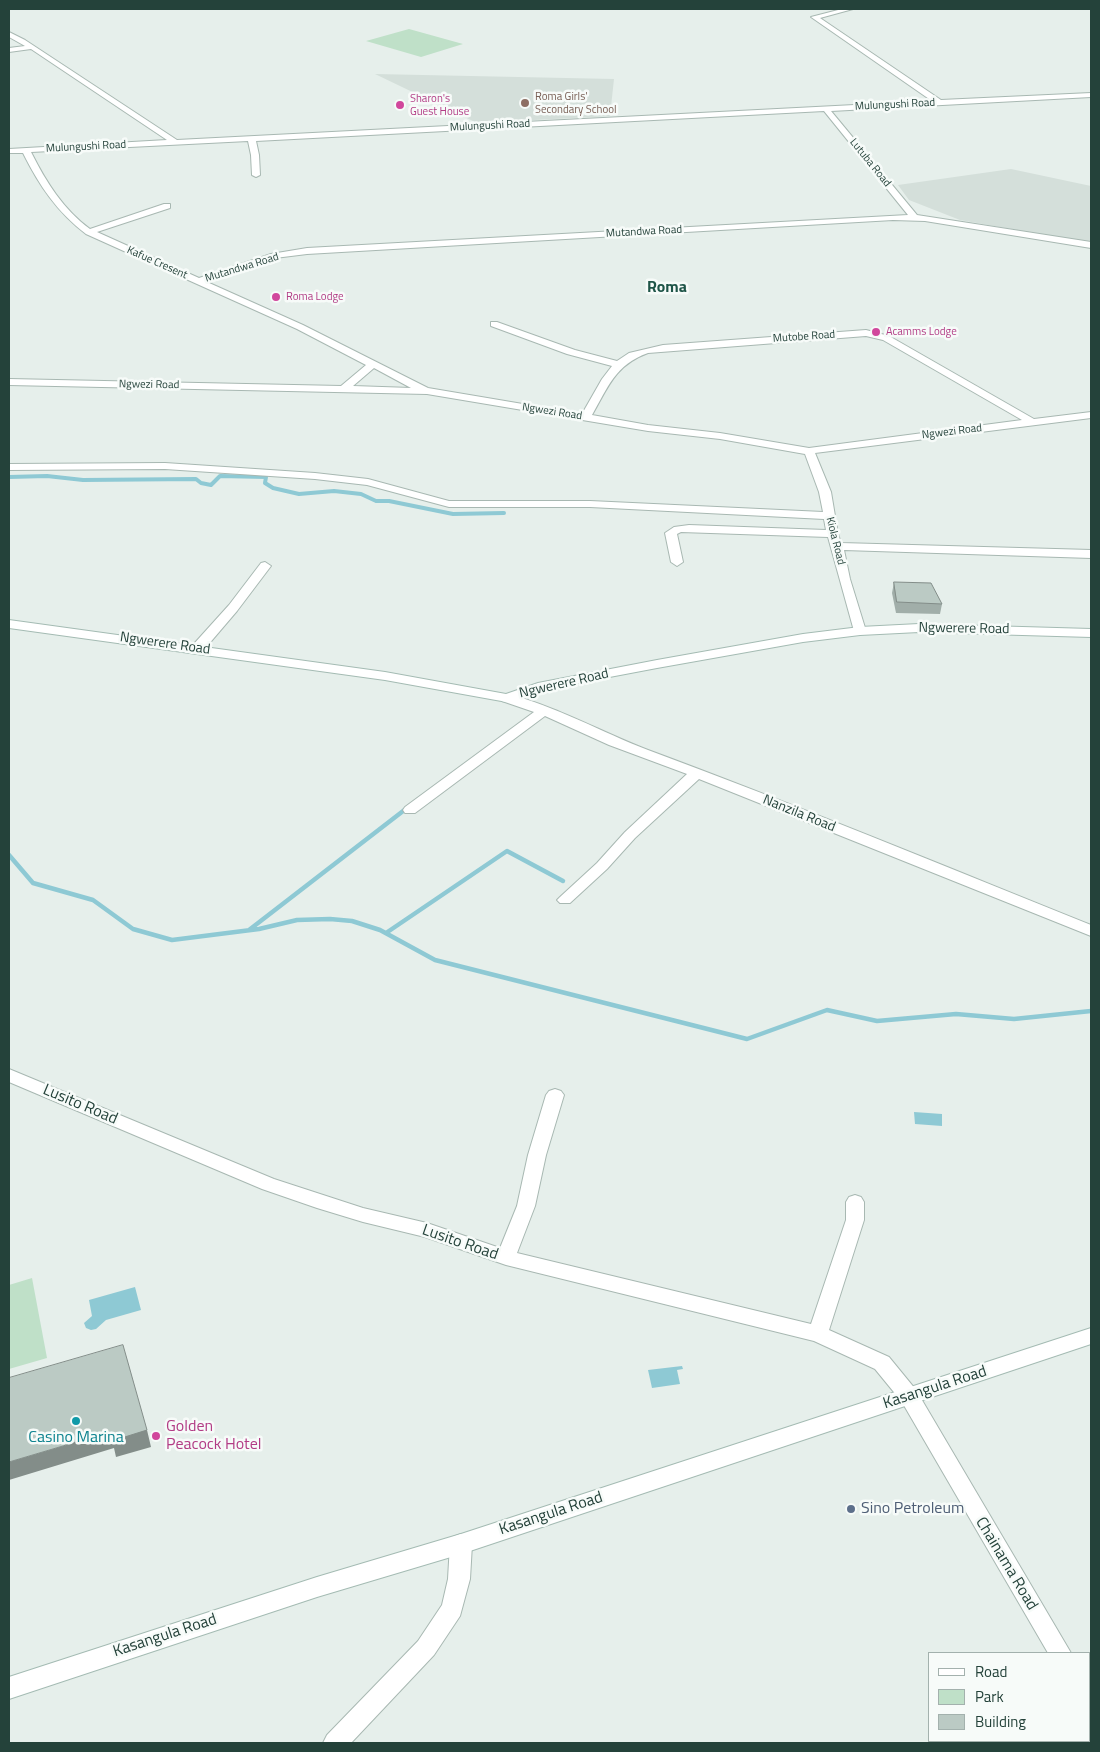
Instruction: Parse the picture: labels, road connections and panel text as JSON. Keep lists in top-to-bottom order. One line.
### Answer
{"streets":{"street":["Mulungushi Road","Lutuba Road","Mutandwa Road","Kafue Cresent","Mutobe Road","Ngwezi Road","Kiola Road","Ngwerere Road","Nanzila Road","Lusito Road","Kasangula Road","Chainama Road"]},"crossings":[["Mulungushi Road","Lutuba Road"],["Mulungushi Road","Kafue Cresent"],["Lutuba Road","Mutandwa Road"],["Mutandwa Road","Kafue Cresent"],["Kafue Cresent","Ngwezi Road"],["Mutobe Road","Ngwezi Road"],["Ngwezi Road","Kiola Road"],["Kiola Road","Ngwerere Road"],["Ngwerere Road","Nanzila Road"],["Lusito Road","Kasangula Road"],["Lusito Road","Chainama Road"],["Kasangula Road","Chainama Road"]],"districts":["Roma"],"places":["Roma Girls' Secondary School","Sharon's Guest House","Roma Lodge","Acamms Lodge","Casino Marina","Golden Peacock Hotel","Sino Petroleum"],"legend":["Road","Park","Building"]}
